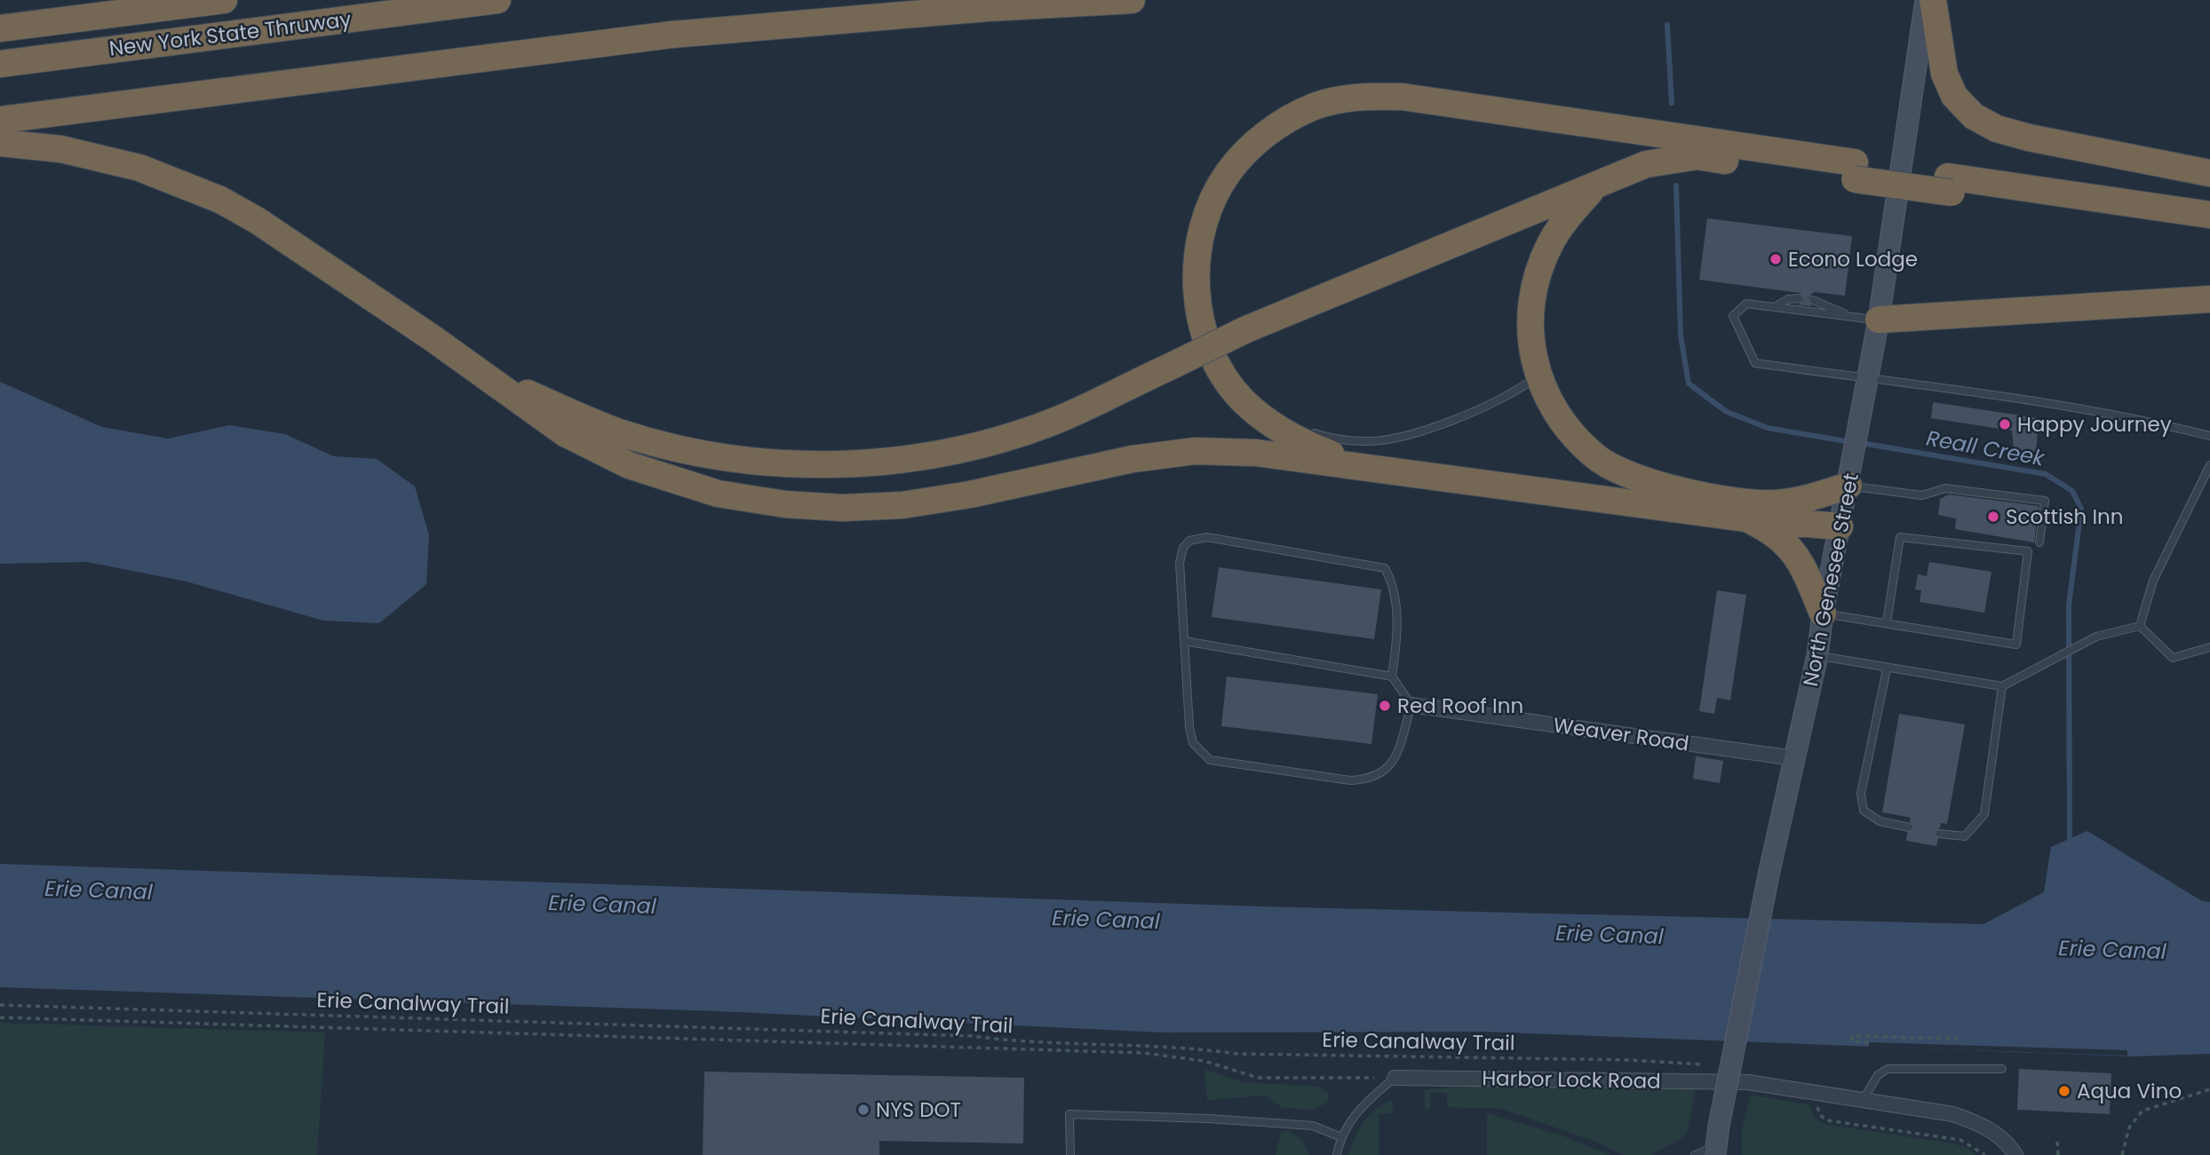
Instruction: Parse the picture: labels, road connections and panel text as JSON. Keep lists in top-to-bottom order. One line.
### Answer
{"streets":{"highway":["New York State Thruway"],"main road":["North Genesee Street"],"street":["Weaver Road","Harbor Lock Road"],"path":["Erie Canalway Trail"]},"crossings":[["North Genesee Street","Weaver Road"]],"water":["Reall Creek","Erie Canal"],"places":["Econo Lodge","Happy Journey","Scottish Inn","Red Roof Inn","Aqua Vino","NYS DOT"]}
